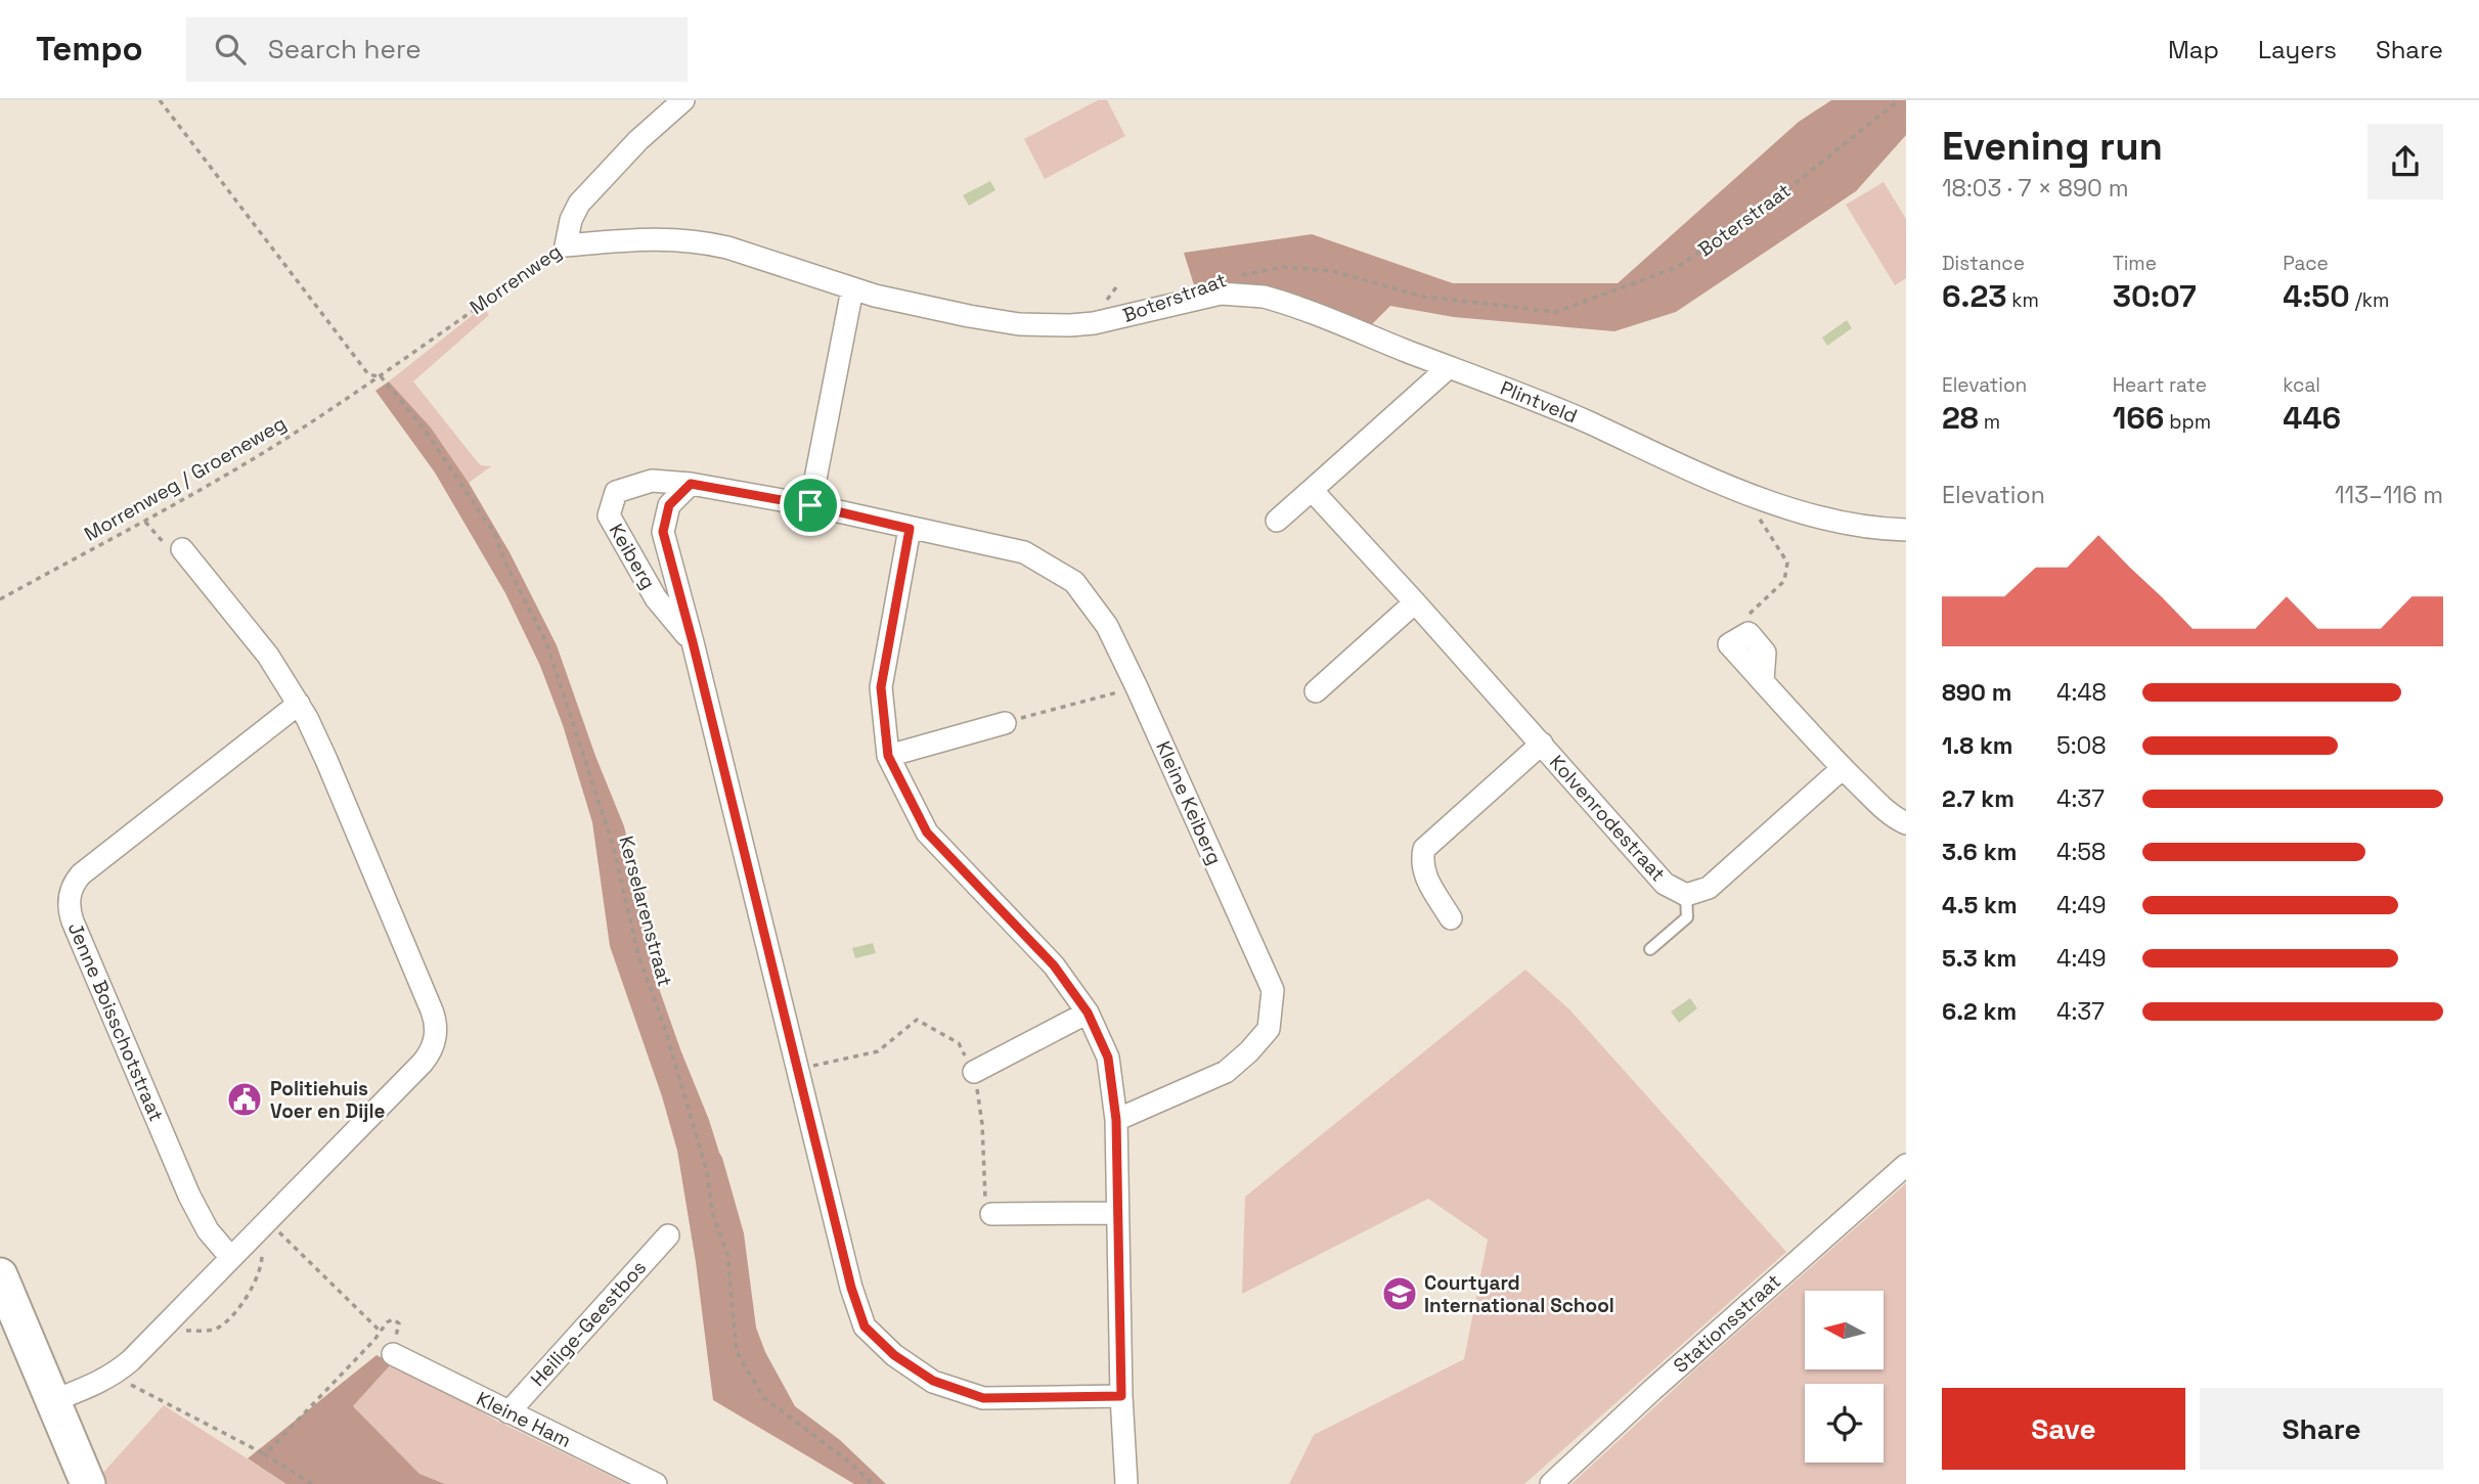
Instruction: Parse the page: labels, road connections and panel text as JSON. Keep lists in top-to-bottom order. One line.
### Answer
{"streets":{"street":["Boterstraat","Morrenweg","Plintveld","Keiberg","Kleine Keiberg","Kolvenrodestraat","Jenne Boisschotstraat","Heilige-Geestbos","Stationsstraat","Kleine Ham"],"path":["Morrenweg / Groeneweg","Kerselarenstraat"]},"crossings":[["Boterstraat","Morrenweg"],["Boterstraat","Plintveld"],["Morrenweg","Morrenweg / Groeneweg"],["Morrenweg","Kerselarenstraat"],["Morrenweg / Groeneweg","Kerselarenstraat"],["Keiberg","Kleine Keiberg"],["Heilige-Geestbos","Kleine Ham"]],"places":{"public building":["Politiehuis Voer en Dijle"],"school or university":["Courtyard International School"]},"north":"left","page":{"header":"Tempo","search":"Search here","nav":["Map","Layers","Share"],"heading":["Evening run","18:03 · 7 × 890 m"],"stats":[["Distance","6.23 km"],["Time","30:07"],["Pace","4:50 /km"],["Elevation","28 m"],["Heart rate","166 bpm"],["kcal","446"]],"chart":["Elevation","113–116 m"],"list":[{"name":"890 m","note":"4:48"},{"name":"1.8 km","note":"5:08"},{"name":"2.7 km","note":"4:37"},{"name":"3.6 km","note":"4:58"},{"name":"4.5 km","note":"4:49"},{"name":"5.3 km","note":"4:49"},{"name":"6.2 km","note":"4:37"}],"buttons":["Save","Share"]}}
